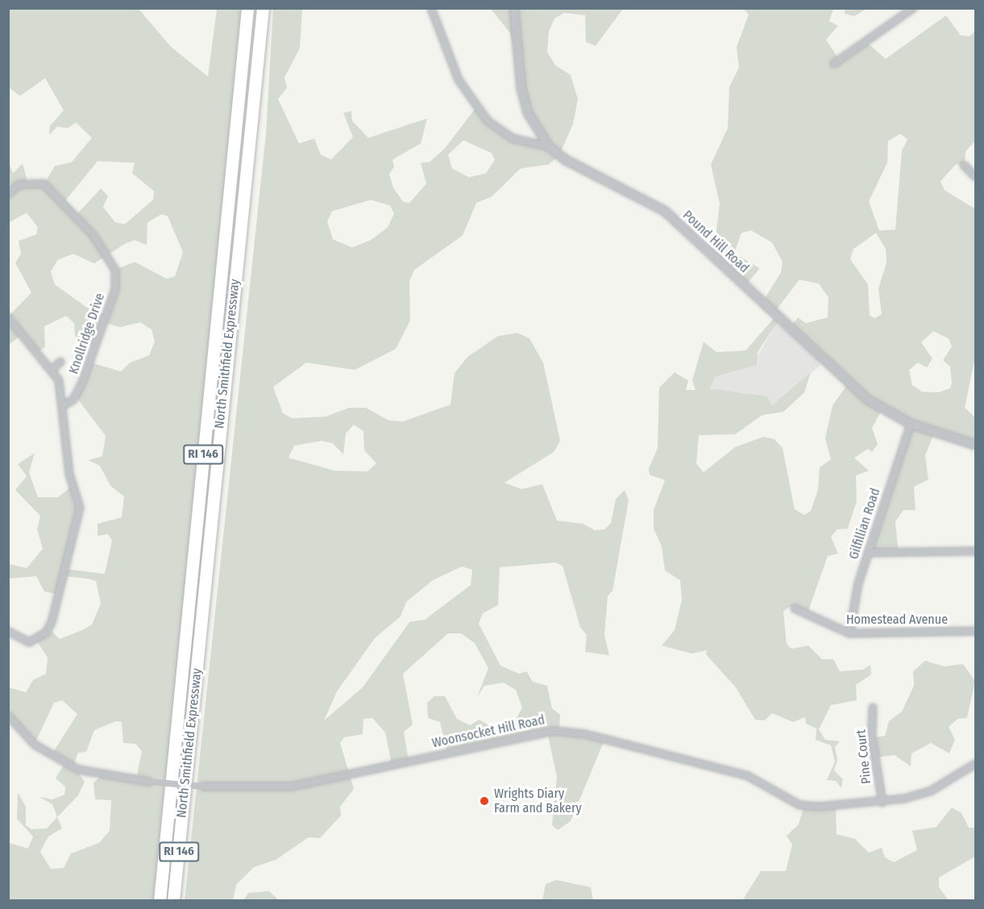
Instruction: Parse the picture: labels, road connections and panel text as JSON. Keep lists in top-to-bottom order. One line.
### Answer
{"streets":{"highway":["North Smithfield Expressway","RI 146"],"street":["Pound Hill Road","Knollridge Drive","Gilfillian Road","Homestead Avenue","Woonsocket Hill Road","Pine Court"]},"crossings":[["Pound Hill Road","Gilfillian Road"],["Gilfillian Road","Homestead Avenue"],["Woonsocket Hill Road","Pine Court"]],"places":["Wrights Diary Farm and Bakery"]}
